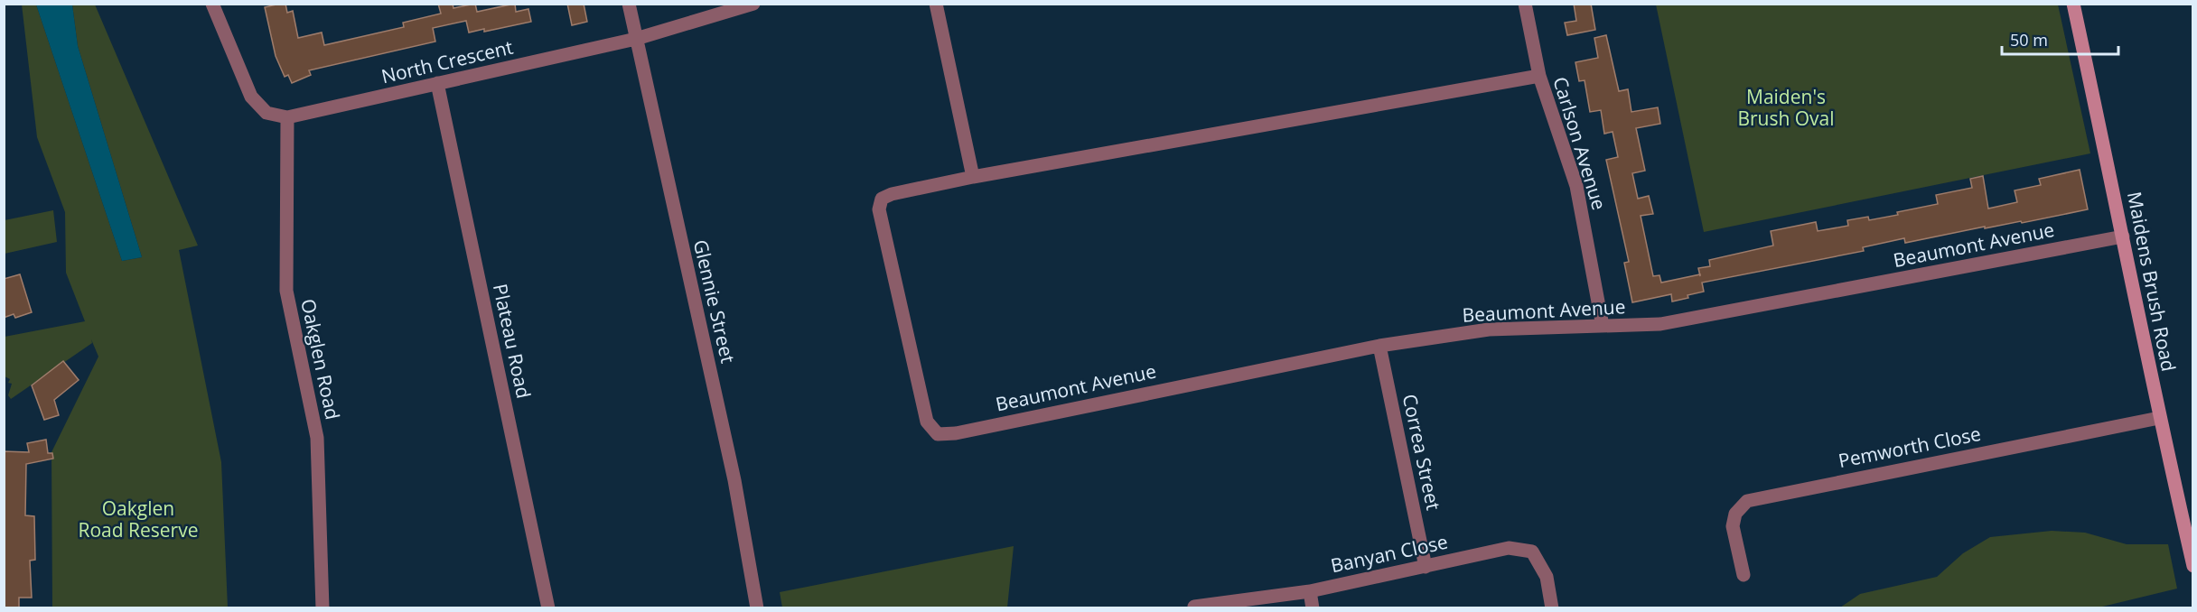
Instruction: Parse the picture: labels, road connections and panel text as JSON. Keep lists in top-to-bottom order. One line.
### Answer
{"streets":{"street":["North Crescent","Carlson Avenue","Beaumont Avenue","Maidens Brush Road","Glennie Street","Plateau Road","Oakglen Road","Pemworth Close","Correa Street","Banyan Close"]},"crossings":[["North Crescent","Glennie Street"],["North Crescent","Plateau Road"],["North Crescent","Oakglen Road"],["Carlson Avenue","Beaumont Avenue"],["Beaumont Avenue","Maidens Brush Road"],["Beaumont Avenue","Correa Street"],["Maidens Brush Road","Pemworth Close"],["Correa Street","Banyan Close"]],"parks":["Maiden's Brush Oval","Oakglen Road Reserve"],"scale_bar":"50 m"}
